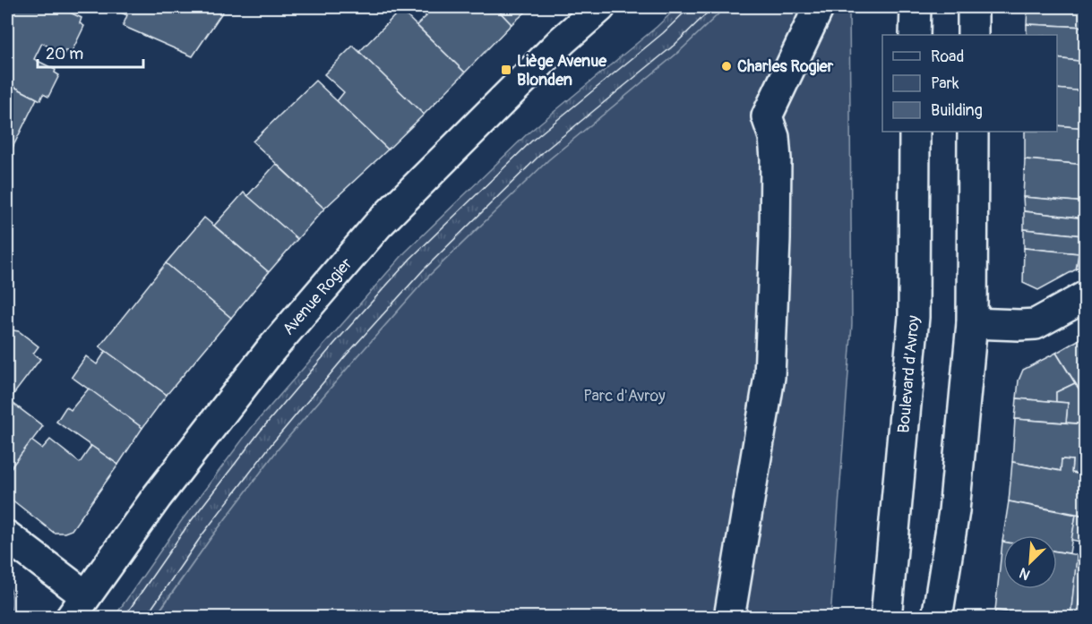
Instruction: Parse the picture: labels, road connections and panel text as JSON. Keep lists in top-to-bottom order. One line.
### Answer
{"streets":{"main road":["Avenue Rogier","Boulevard d'Avroy"]},"parks":["Parc d'Avroy"],"places":{"other":["Charles Rogier"],"transit":["Liège Avenue Blonden"]},"legend":["Road","Park","Building"],"scale_bar":"20 m","north":"bottom left"}
